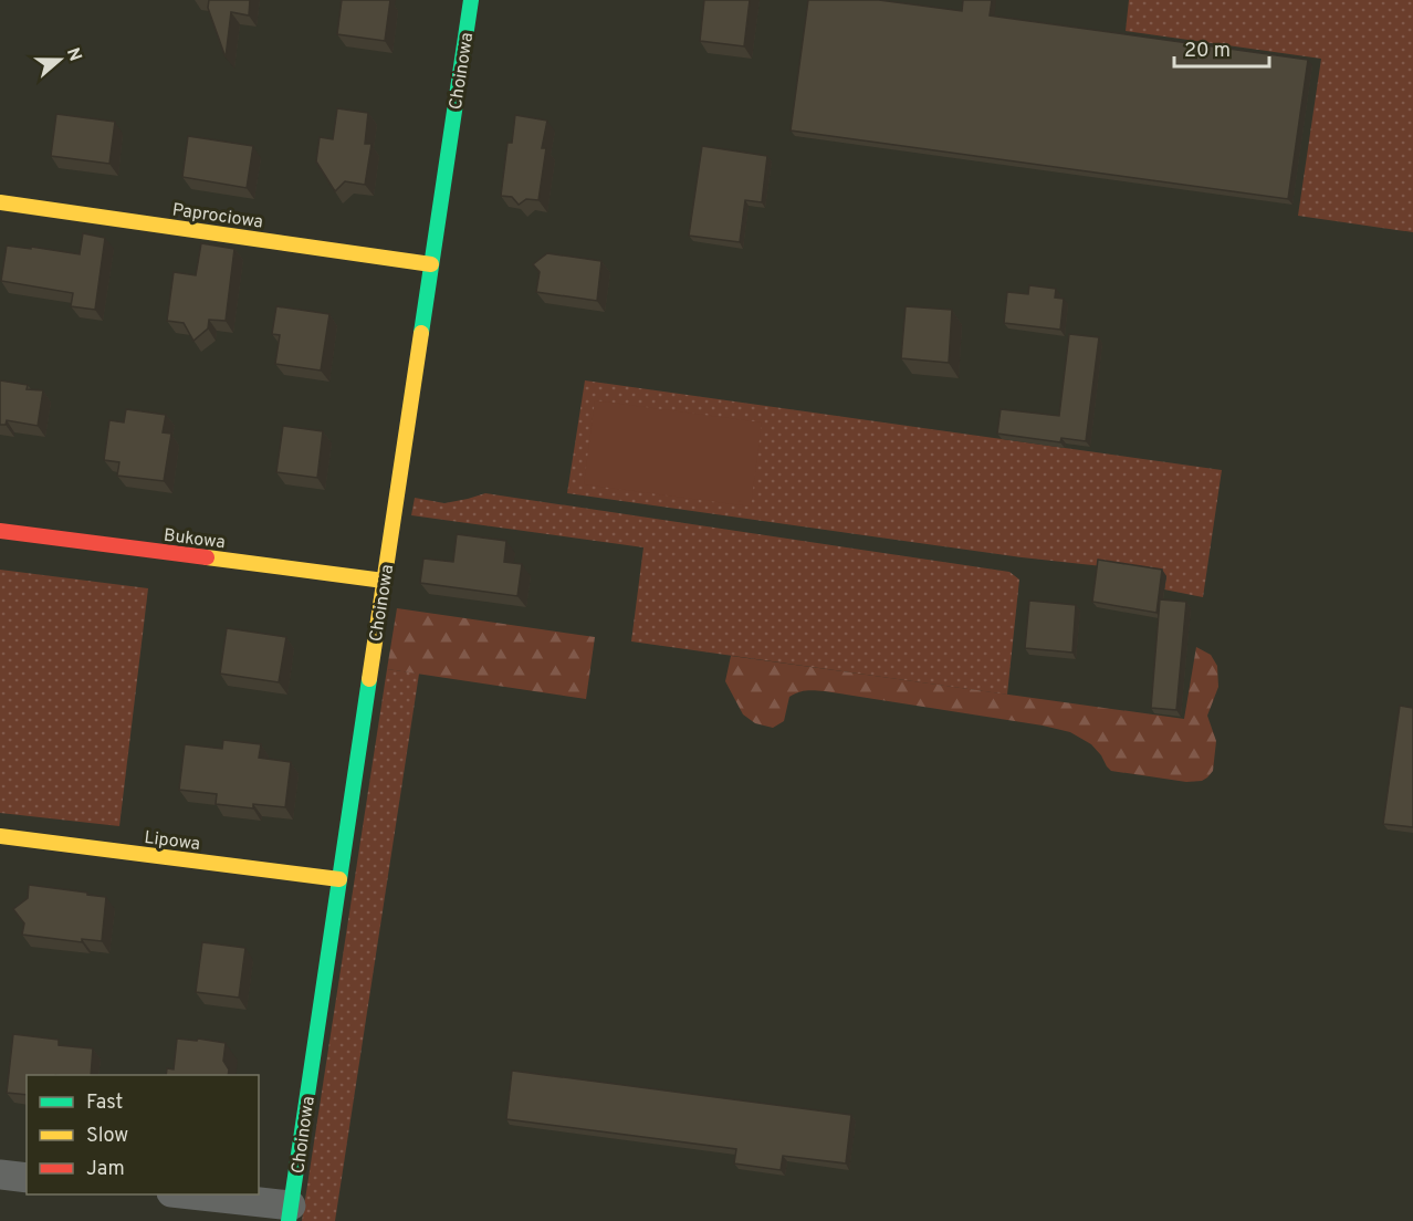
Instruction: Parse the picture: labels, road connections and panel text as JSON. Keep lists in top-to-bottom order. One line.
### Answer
{"streets":{"street":["Choinowa","Paprociowa","Bukowa","Lipowa"]},"crossings":[["Choinowa","Paprociowa"],["Choinowa","Bukowa"],["Choinowa","Lipowa"]],"legend":["Fast","Slow","Jam"],"scale_bar":"20 m","north":"right"}
